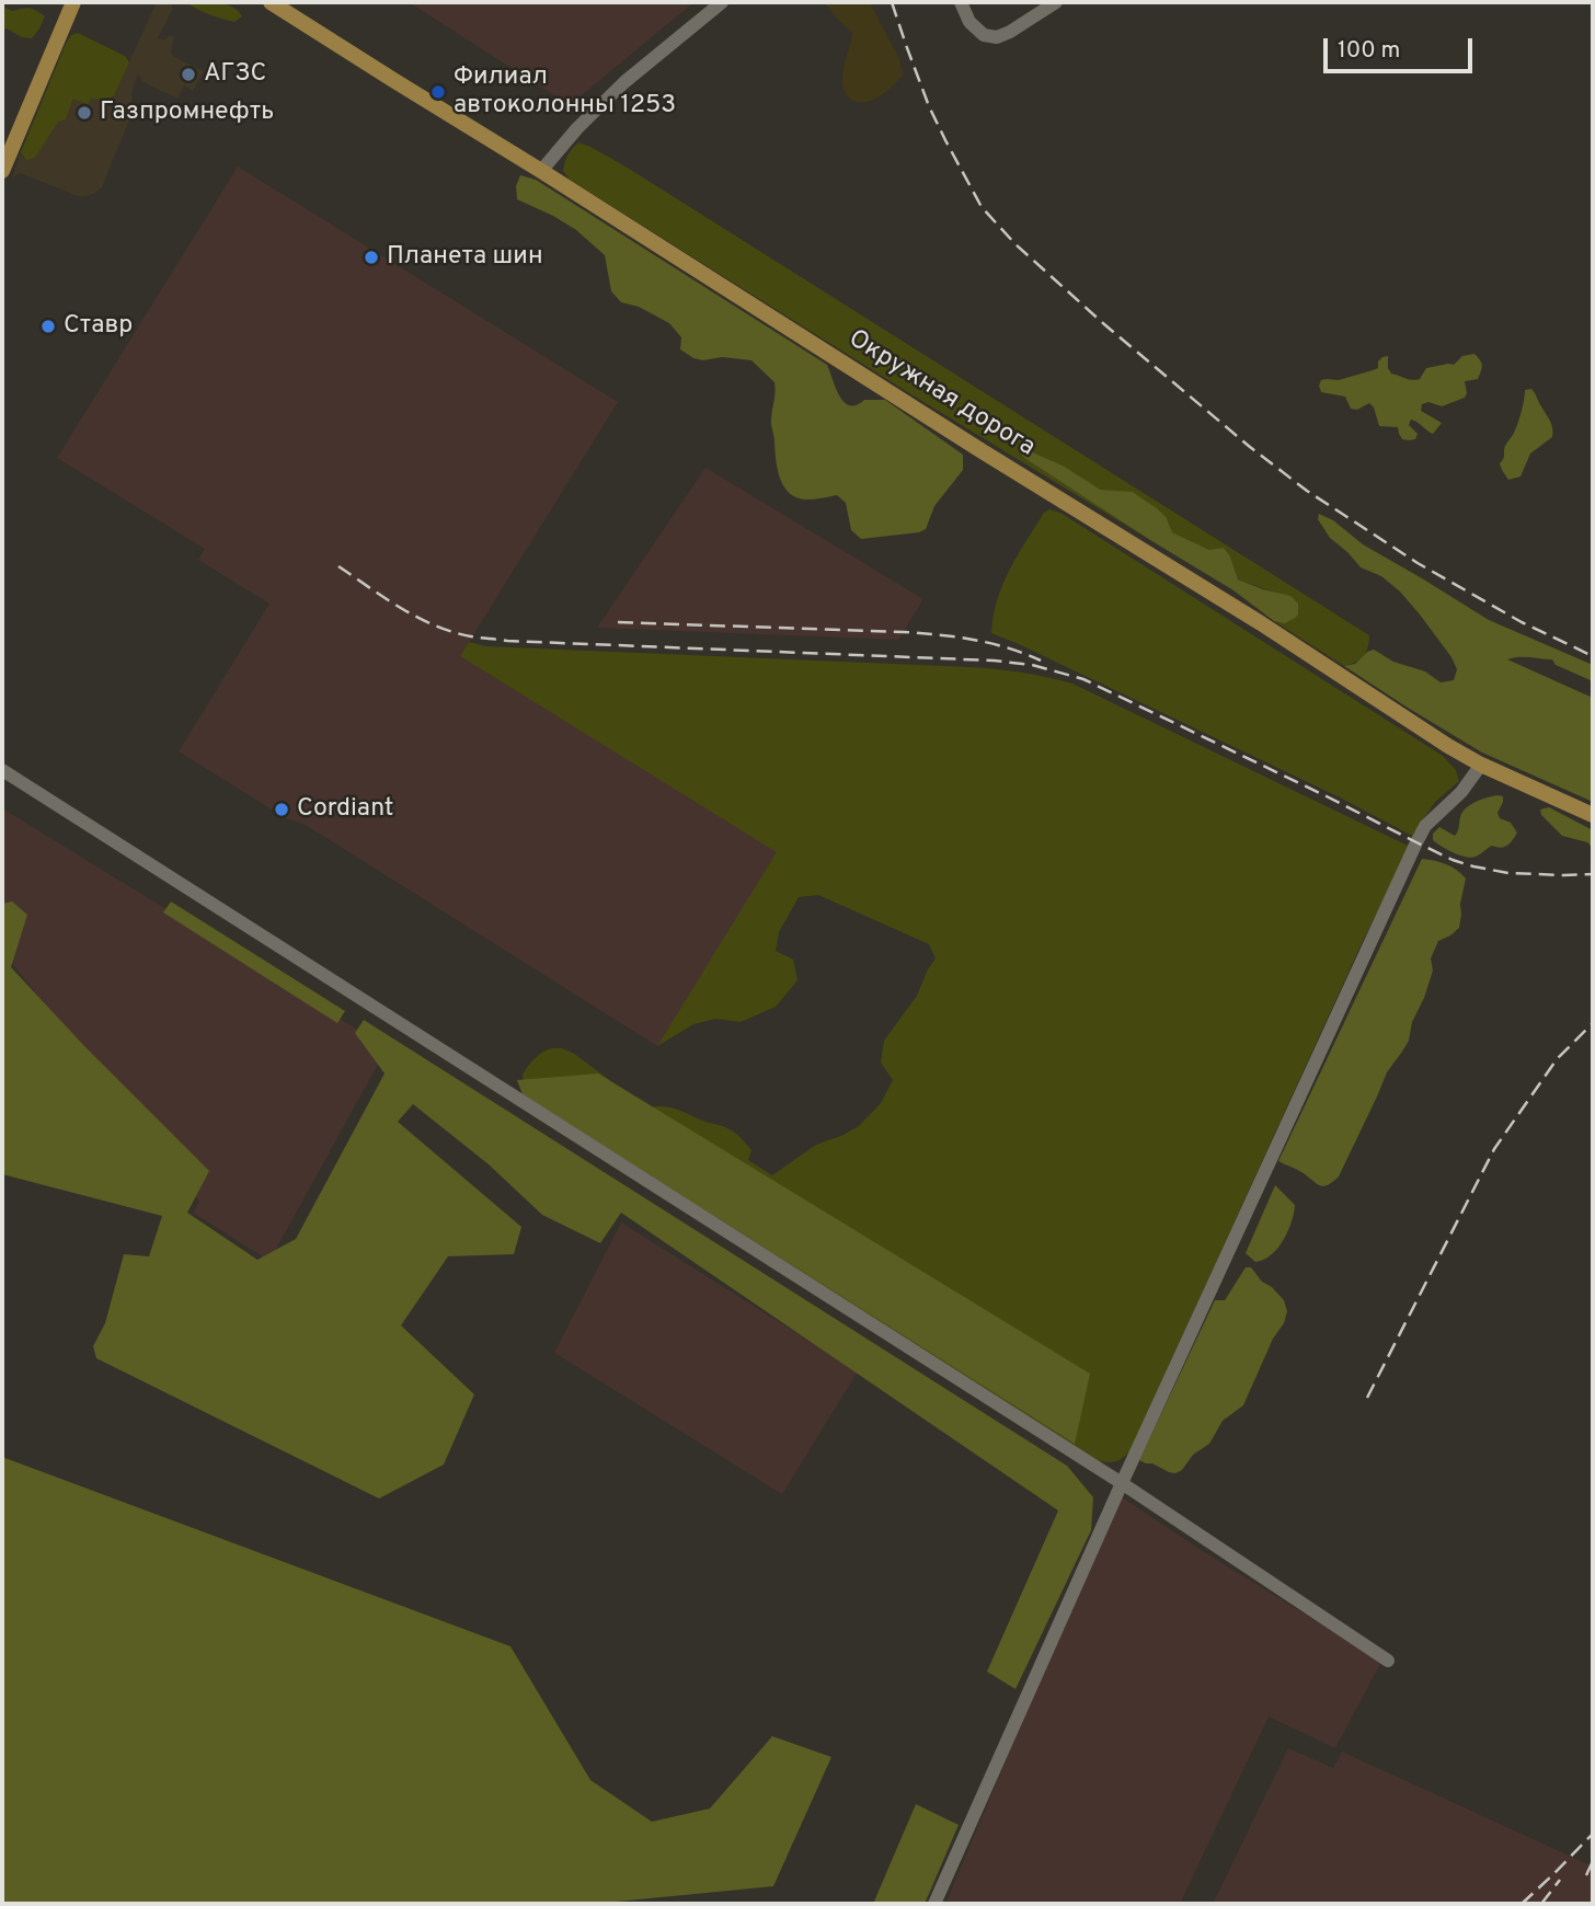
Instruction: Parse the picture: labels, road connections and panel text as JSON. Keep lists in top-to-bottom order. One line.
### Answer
{"streets":{"main road":["Окружная дорога"]},"places":["АГЗС","Филиал автоколонны 1253","Газпромнефть","Планета шин","Ставр","Cordiant"],"scale_bar":"100 m"}
